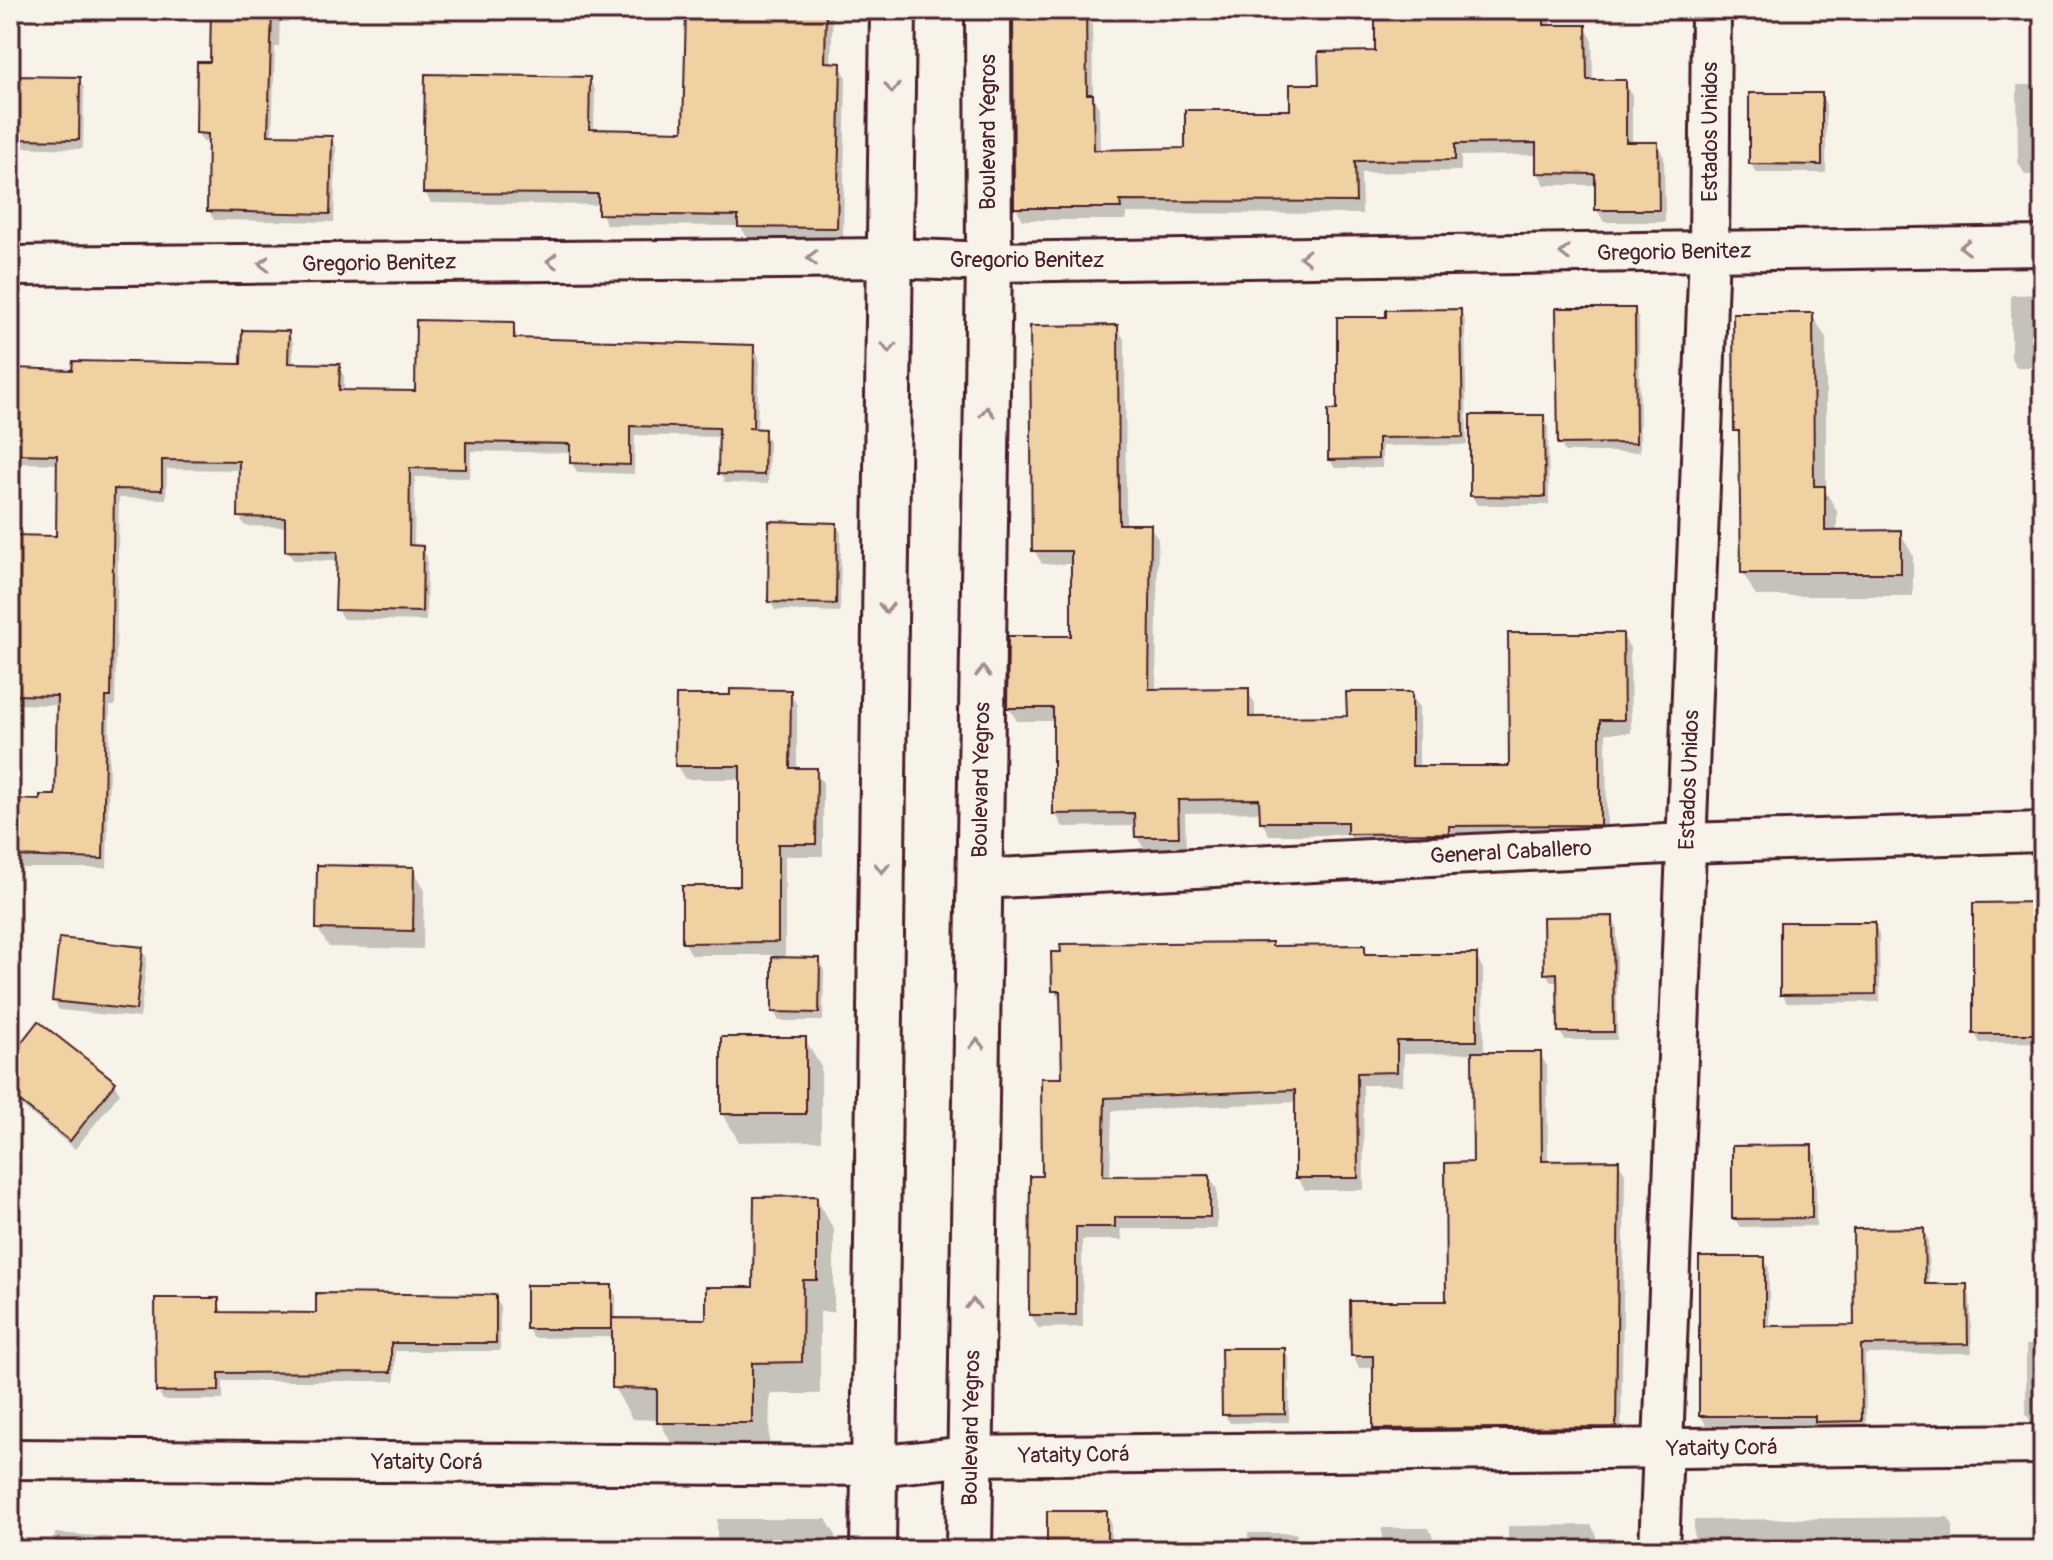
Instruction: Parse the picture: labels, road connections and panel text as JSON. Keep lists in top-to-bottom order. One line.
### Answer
{"streets":{"main road":["Boulevard Yegros"],"street":["Estados Unidos","Gregorio Benitez","General Caballero","Yataity Corá"]},"crossings":[["Boulevard Yegros","Gregorio Benitez"],["Boulevard Yegros","General Caballero"],["Boulevard Yegros","Yataity Corá"],["Estados Unidos","Gregorio Benitez"],["Estados Unidos","General Caballero"],["Estados Unidos","Yataity Corá"]],"one_way":["Gregorio Benitez"]}
